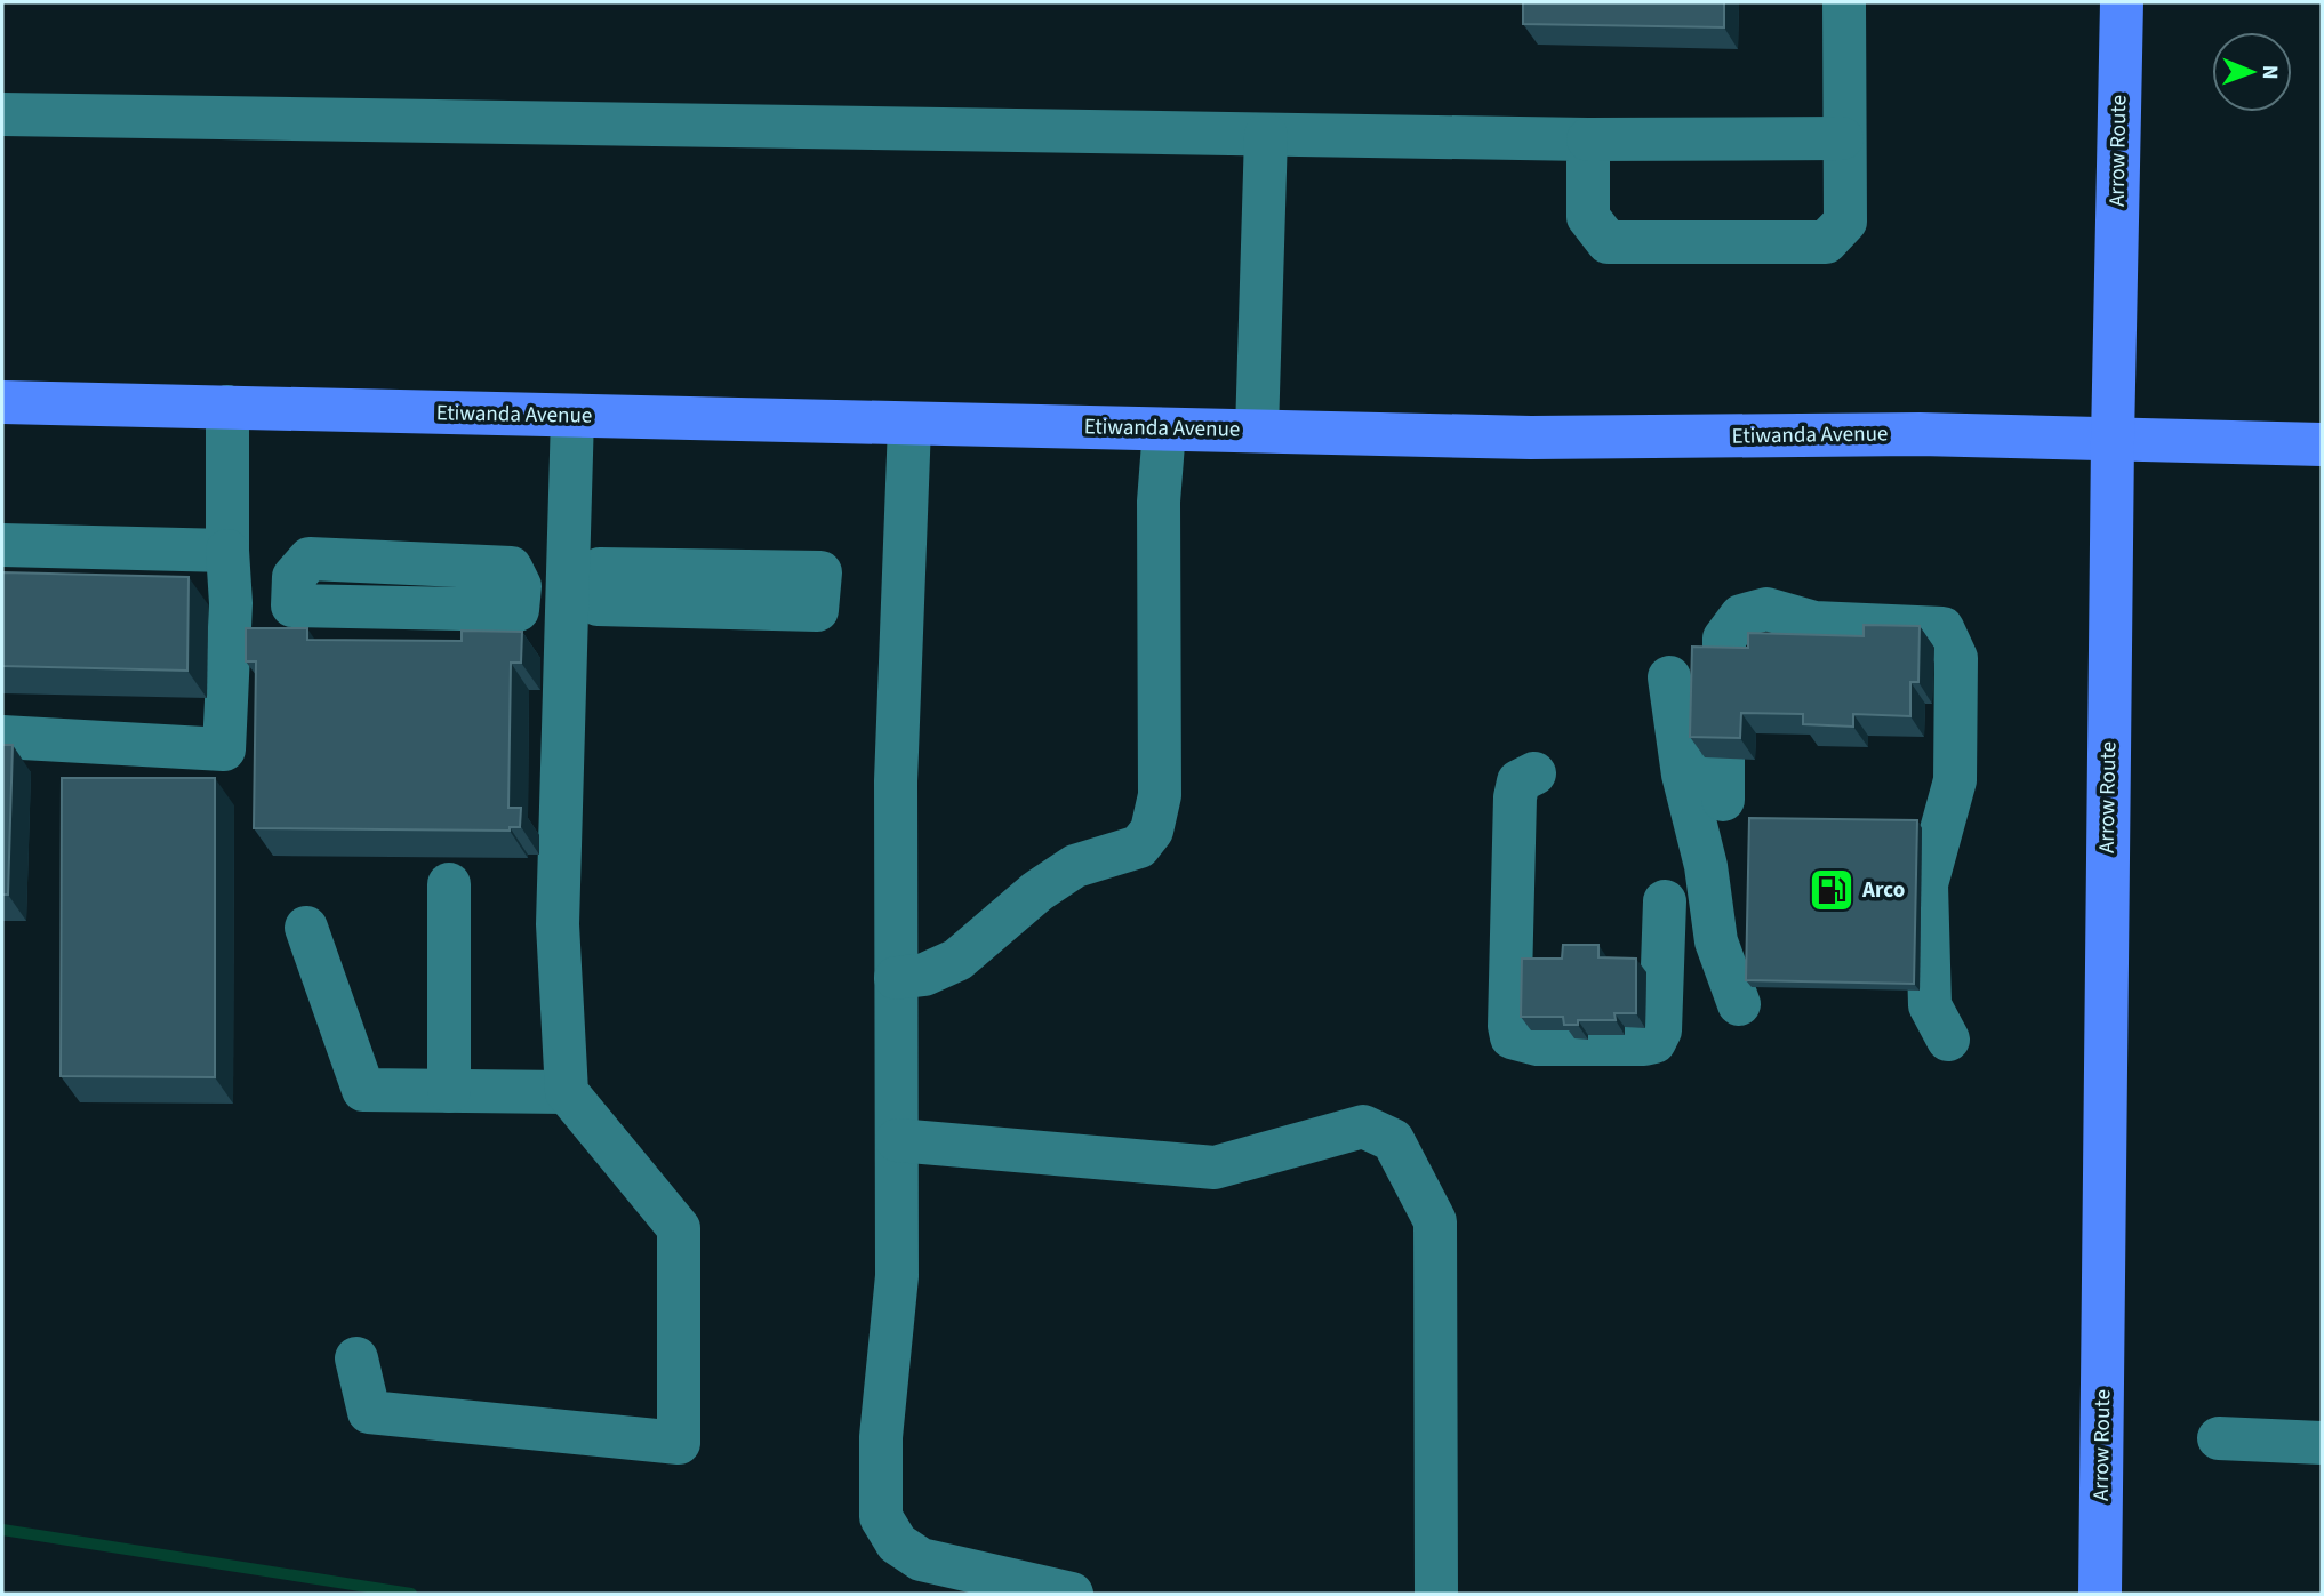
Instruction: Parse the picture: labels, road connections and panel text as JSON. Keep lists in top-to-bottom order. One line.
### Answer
{"streets":{"main road":["Arrow Route","Etiwanda Avenue"]},"crossings":[["Arrow Route","Etiwanda Avenue"]],"places":{"fuel station":["Arco"]},"north":"right"}
